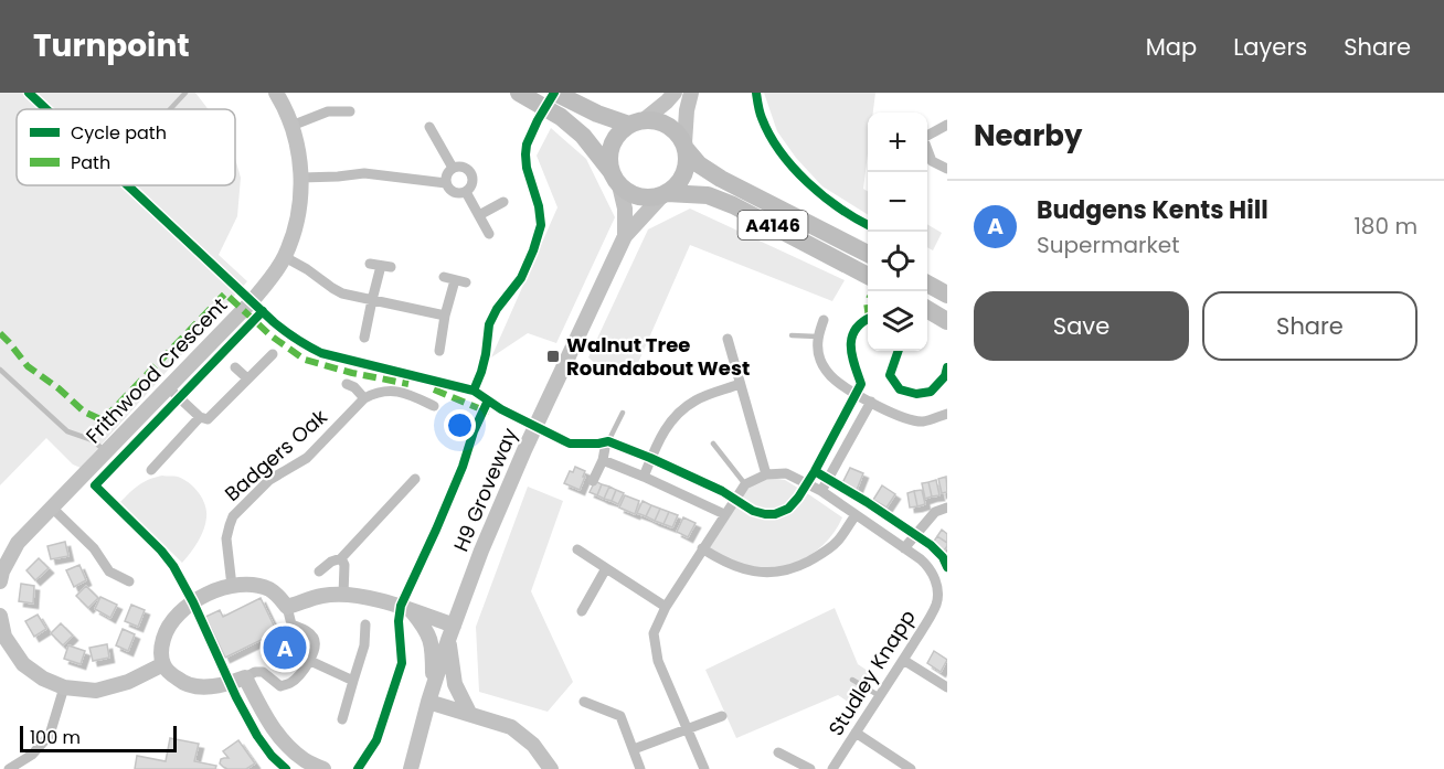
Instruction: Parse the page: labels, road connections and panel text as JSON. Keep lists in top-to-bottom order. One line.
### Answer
{"streets":{"highway":["A4146"],"street":["Frithwood Crescent","Badgers Oak","H9 Groveway","Studley Knapp"]},"crossings":[["A4146","H9 Groveway"]],"places":{"transit":["Walnut Tree Roundabout West"]},"legend":["Cycle path","Path"],"scale_bar":"100 m","page":{"header":"Turnpoint","nav":["Map","Layers","Share"],"heading":"Nearby","map_buttons":["+","−"],"list":[{"mark":"A","name":"Budgens Kents Hill","note":"Supermarket","value":"180 m"}],"buttons":["Save","Share"],"pins":"A","scale":"100 m"}}
